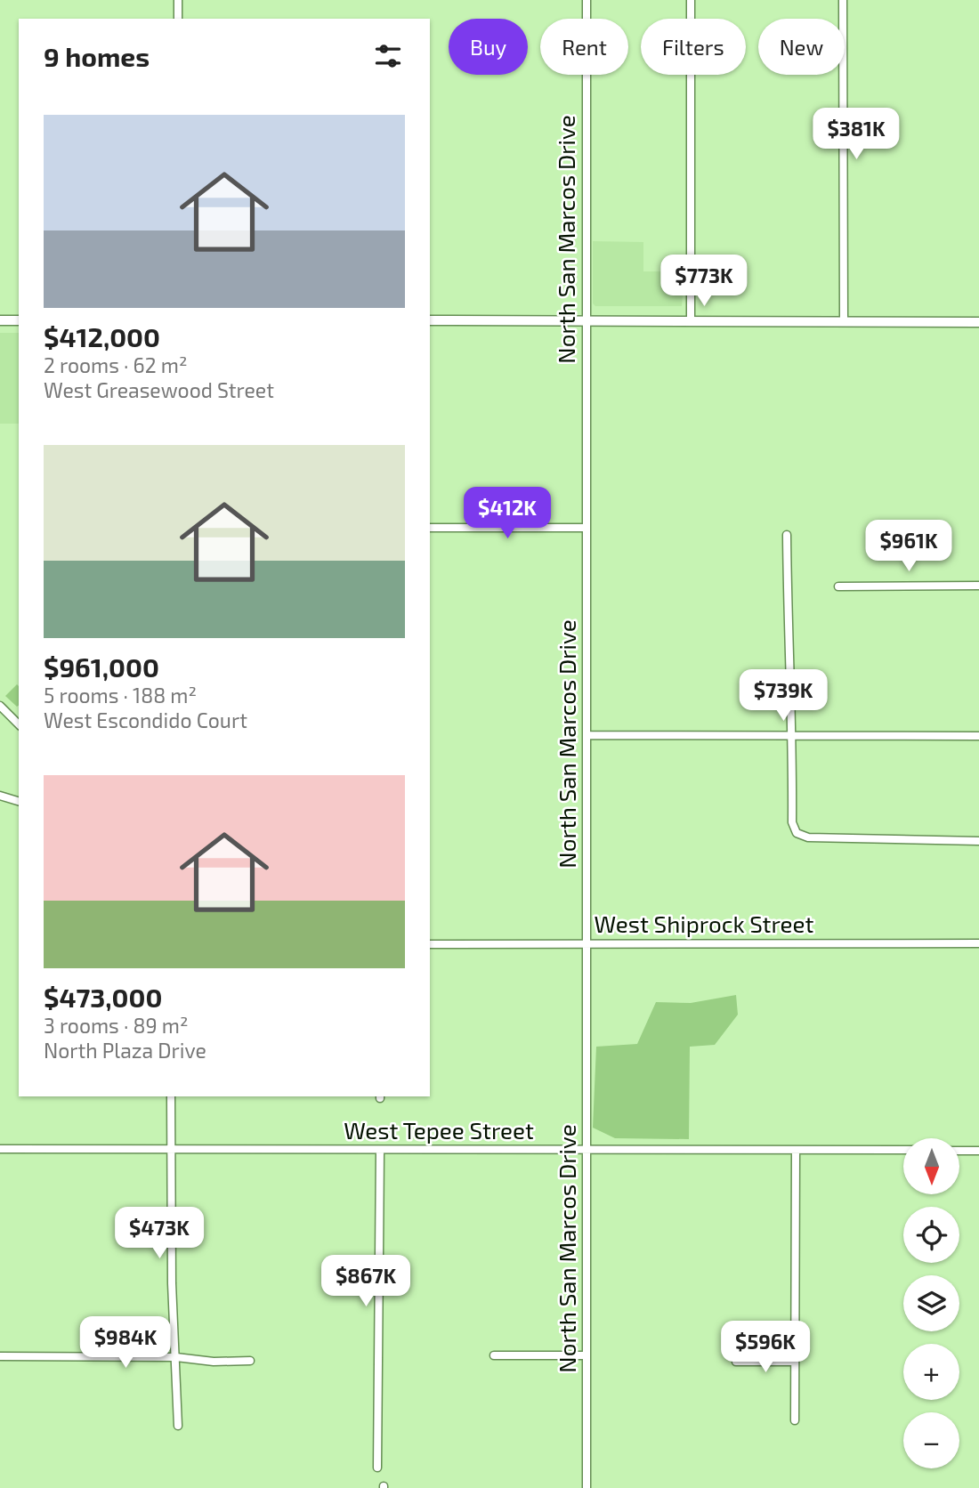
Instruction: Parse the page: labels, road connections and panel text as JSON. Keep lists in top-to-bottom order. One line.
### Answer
{"streets":{"street":["North San Marcos Drive","West Shiprock Street","West Tepee Street"]},"crossings":[["North San Marcos Drive","West Shiprock Street"],["North San Marcos Drive","West Tepee Street"]],"north":"bottom","page":{"chip":["Buy","Rent","Filters","New"],"heading":"9 homes","list":[{"name":"$412,000","note":"2 rooms · 62 m² · West Greasewood Street"},{"name":"$961,000","note":"5 rooms · 188 m² · West Escondido Court"},{"name":"$473,000","note":"3 rooms · 89 m² · North Plaza Drive"}],"price":["$381K","$773K","$412K","$961K","$739K","$473K","$867K","$984K","$596K"],"map_buttons":["+","−"]}}
